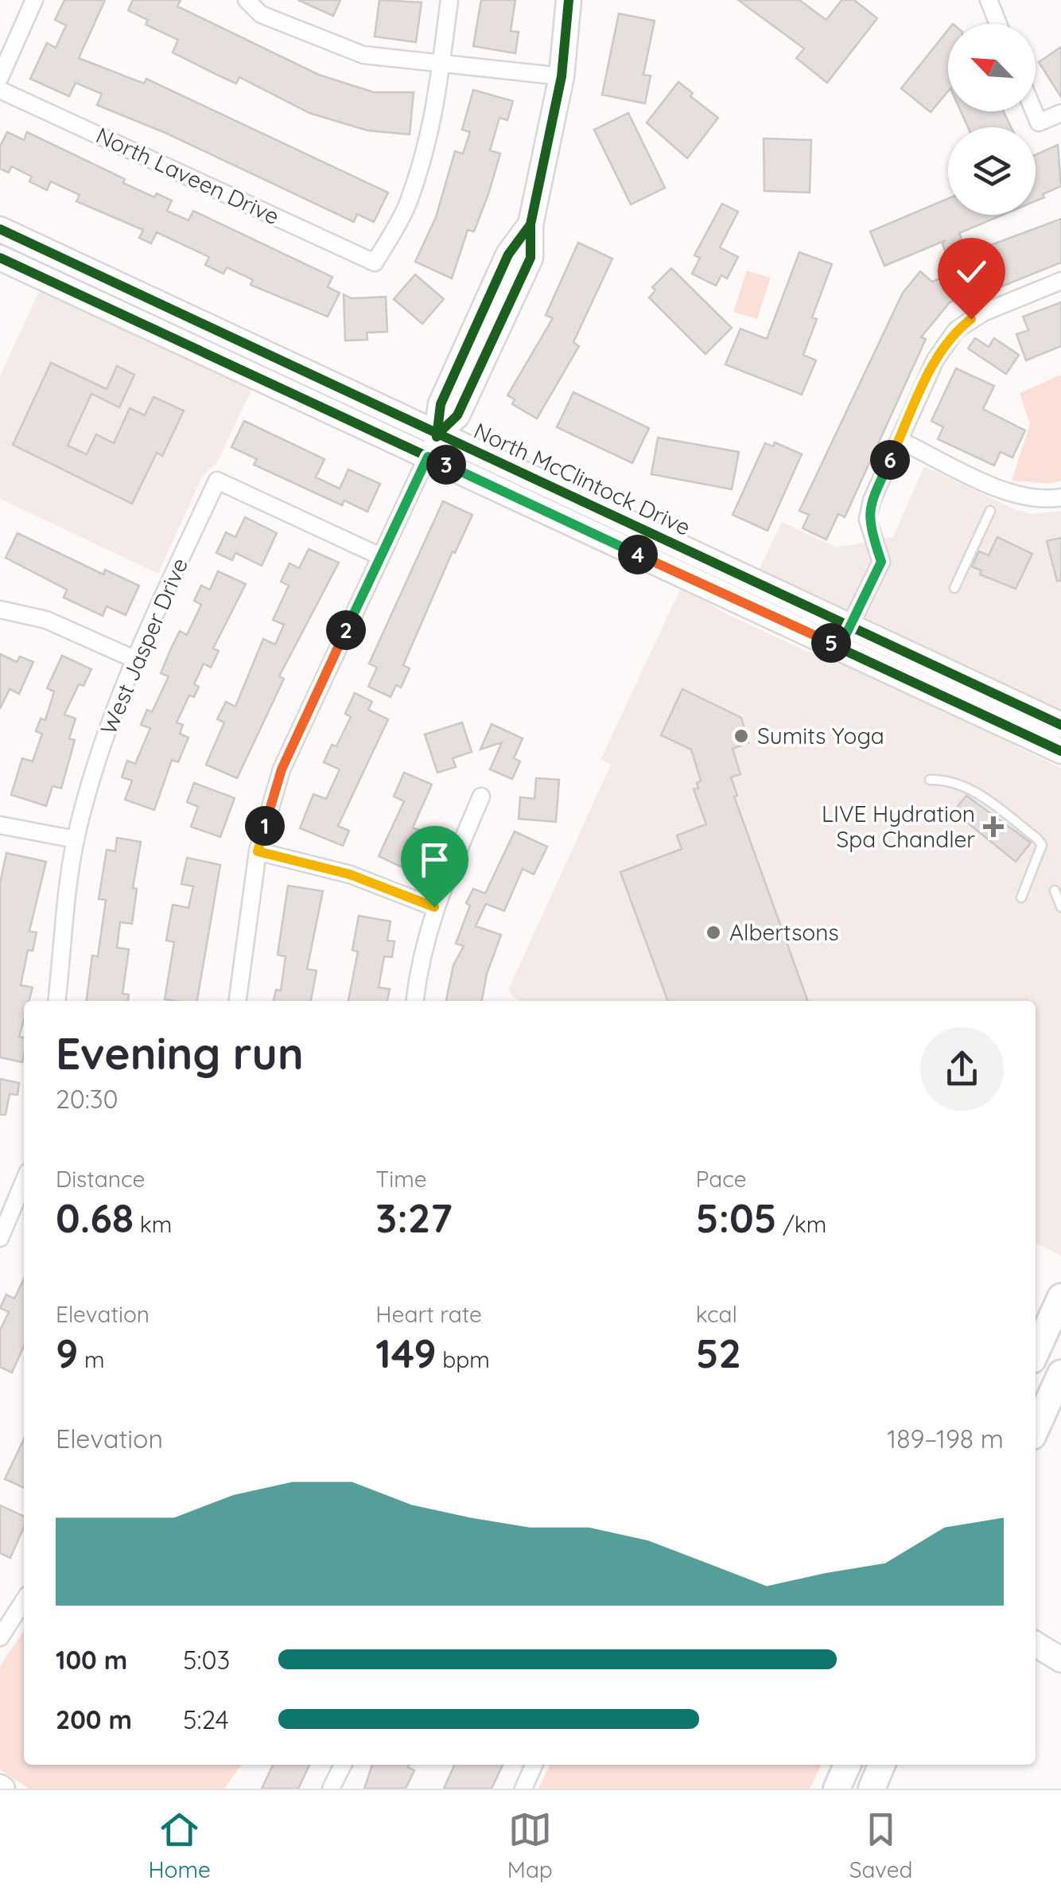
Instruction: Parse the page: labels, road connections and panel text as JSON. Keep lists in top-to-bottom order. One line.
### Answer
{"streets":{"main road":["North McClintock Drive"],"street":["North Laveen Drive","West Jasper Drive"]},"places":{"other":["Sumits Yoga","Albertsons"],"health":["LIVE Hydration Spa Chandler"]},"north":"top left","page":{"pins":["6","3","4","2","5","1"],"heading":["Evening run","20:30"],"stats":[["Distance","0.68 km"],["Time","3:27"],["Pace","5:05 /km"],["Elevation","9 m"],["Heart rate","149 bpm"],["kcal","52"]],"chart":["Elevation","189–198 m"],"list":[{"name":"100 m","note":"5:03"},{"name":"200 m","note":"5:24"}],"tabs":["Home","Map","Saved"]}}
